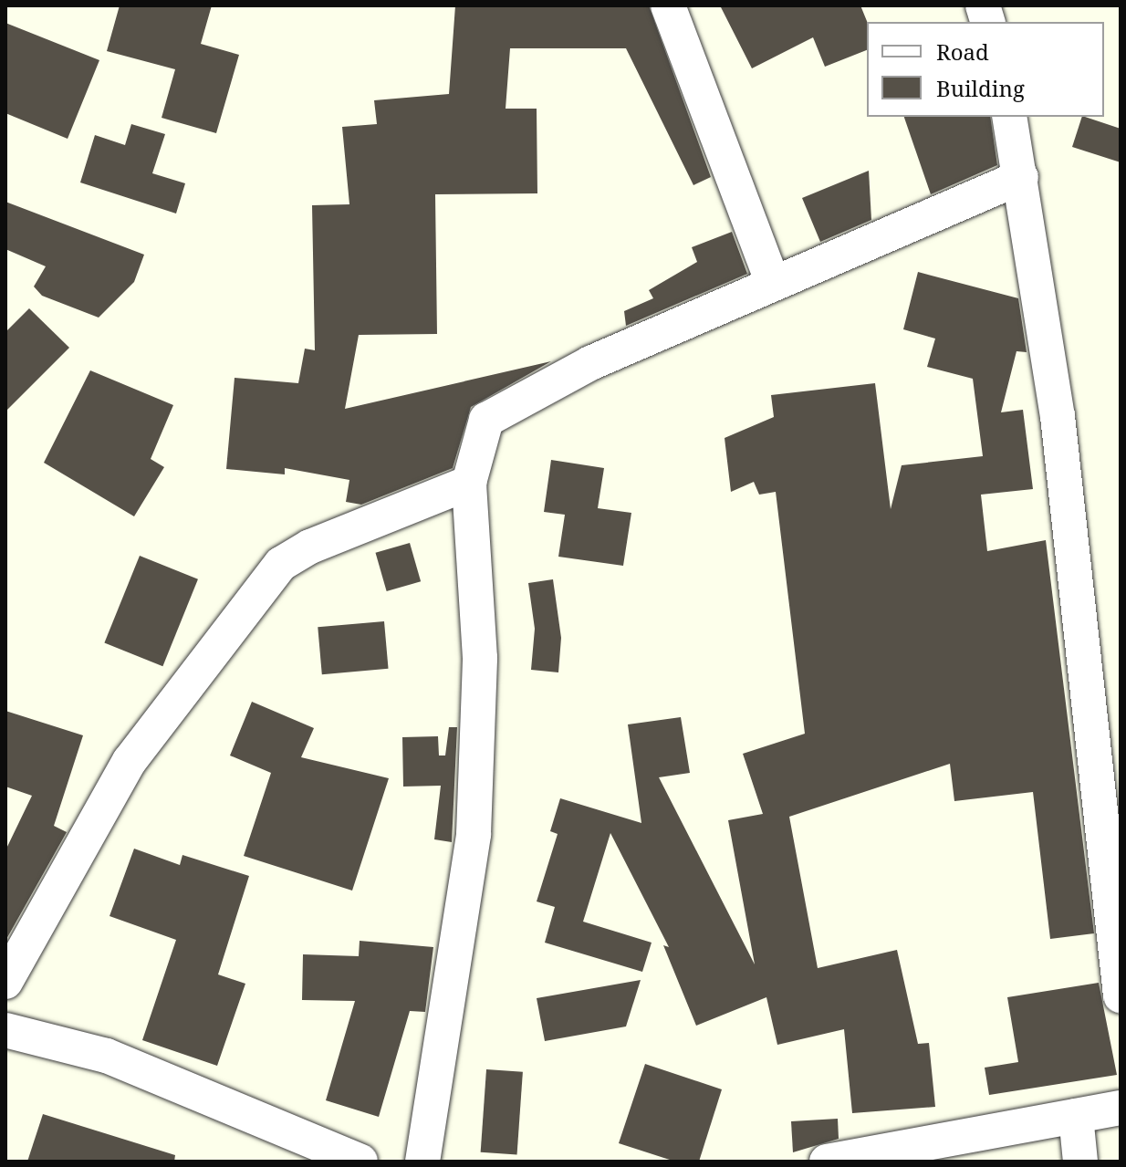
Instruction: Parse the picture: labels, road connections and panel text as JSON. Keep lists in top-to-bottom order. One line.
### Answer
{"legend":["Road","Building"]}
